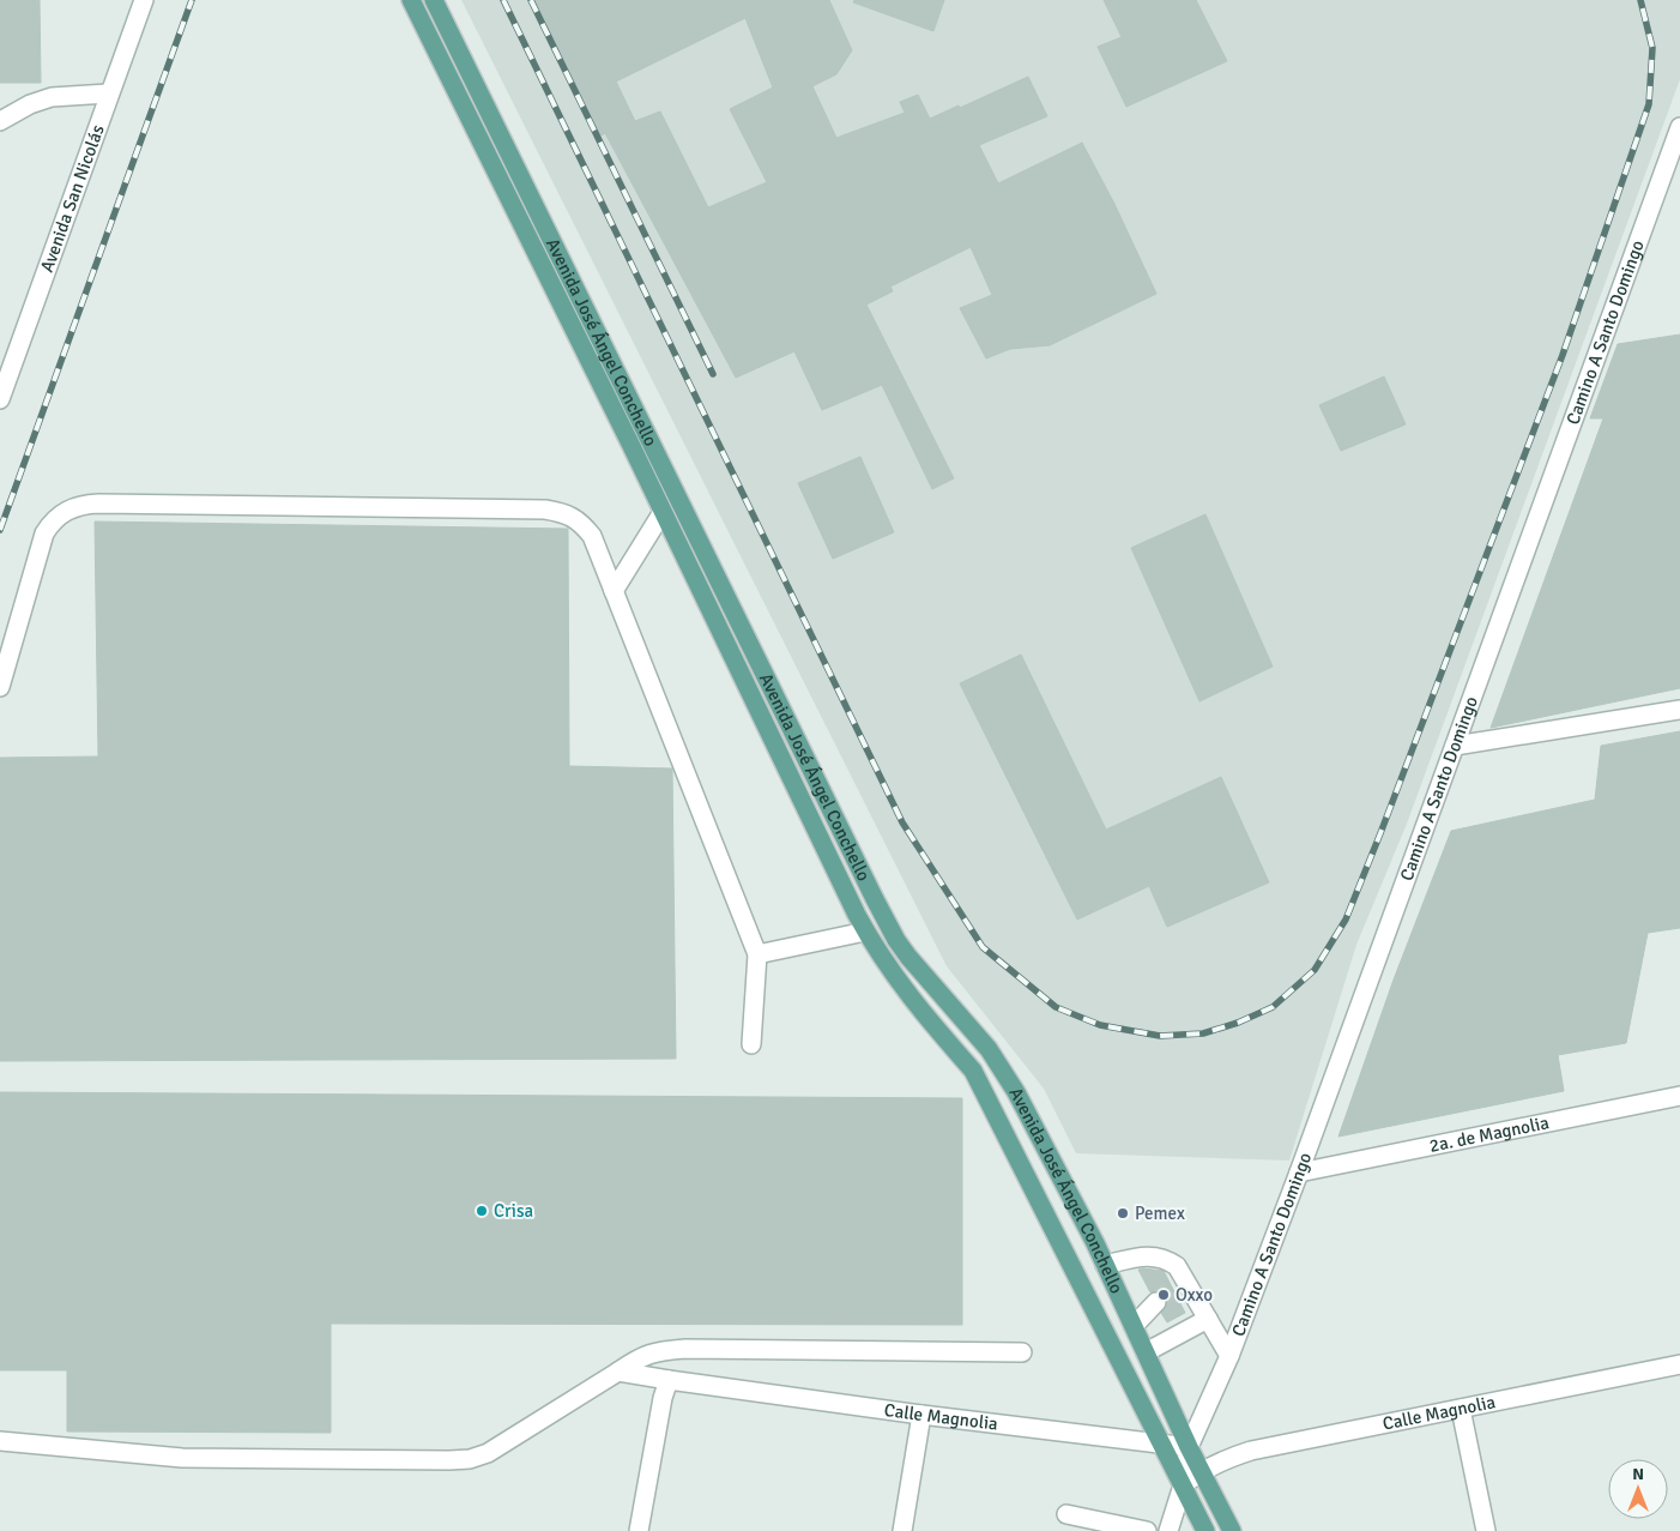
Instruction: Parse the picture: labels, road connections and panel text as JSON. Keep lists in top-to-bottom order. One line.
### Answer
{"streets":{"main road":["Avenida José Ángel Conchello"],"street":["Avenida San Nicolás","Camino A Santo Domingo","2a. de Magnolia","Calle Magnolia"]},"crossings":[["Camino A Santo Domingo","Avenida José Ángel Conchello"],["Camino A Santo Domingo","2a. de Magnolia"],["Camino A Santo Domingo","Calle Magnolia"],["Avenida José Ángel Conchello","Calle Magnolia"]],"places":["Crisa","Pemex","Oxxo"],"north":"top"}
